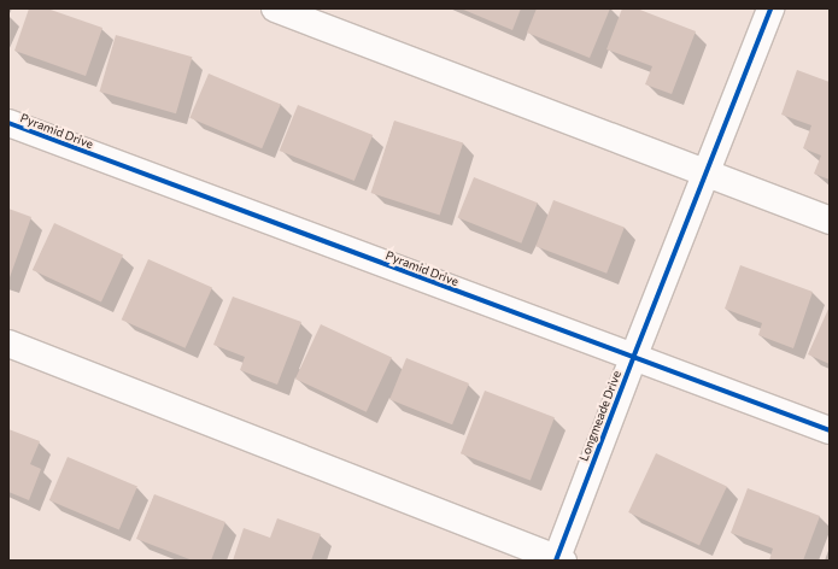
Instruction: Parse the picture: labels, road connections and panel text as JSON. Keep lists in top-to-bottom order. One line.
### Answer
{"streets":{"street":["Pyramid Drive","Longmeade Drive"]},"crossings":[["Pyramid Drive","Longmeade Drive"]]}
